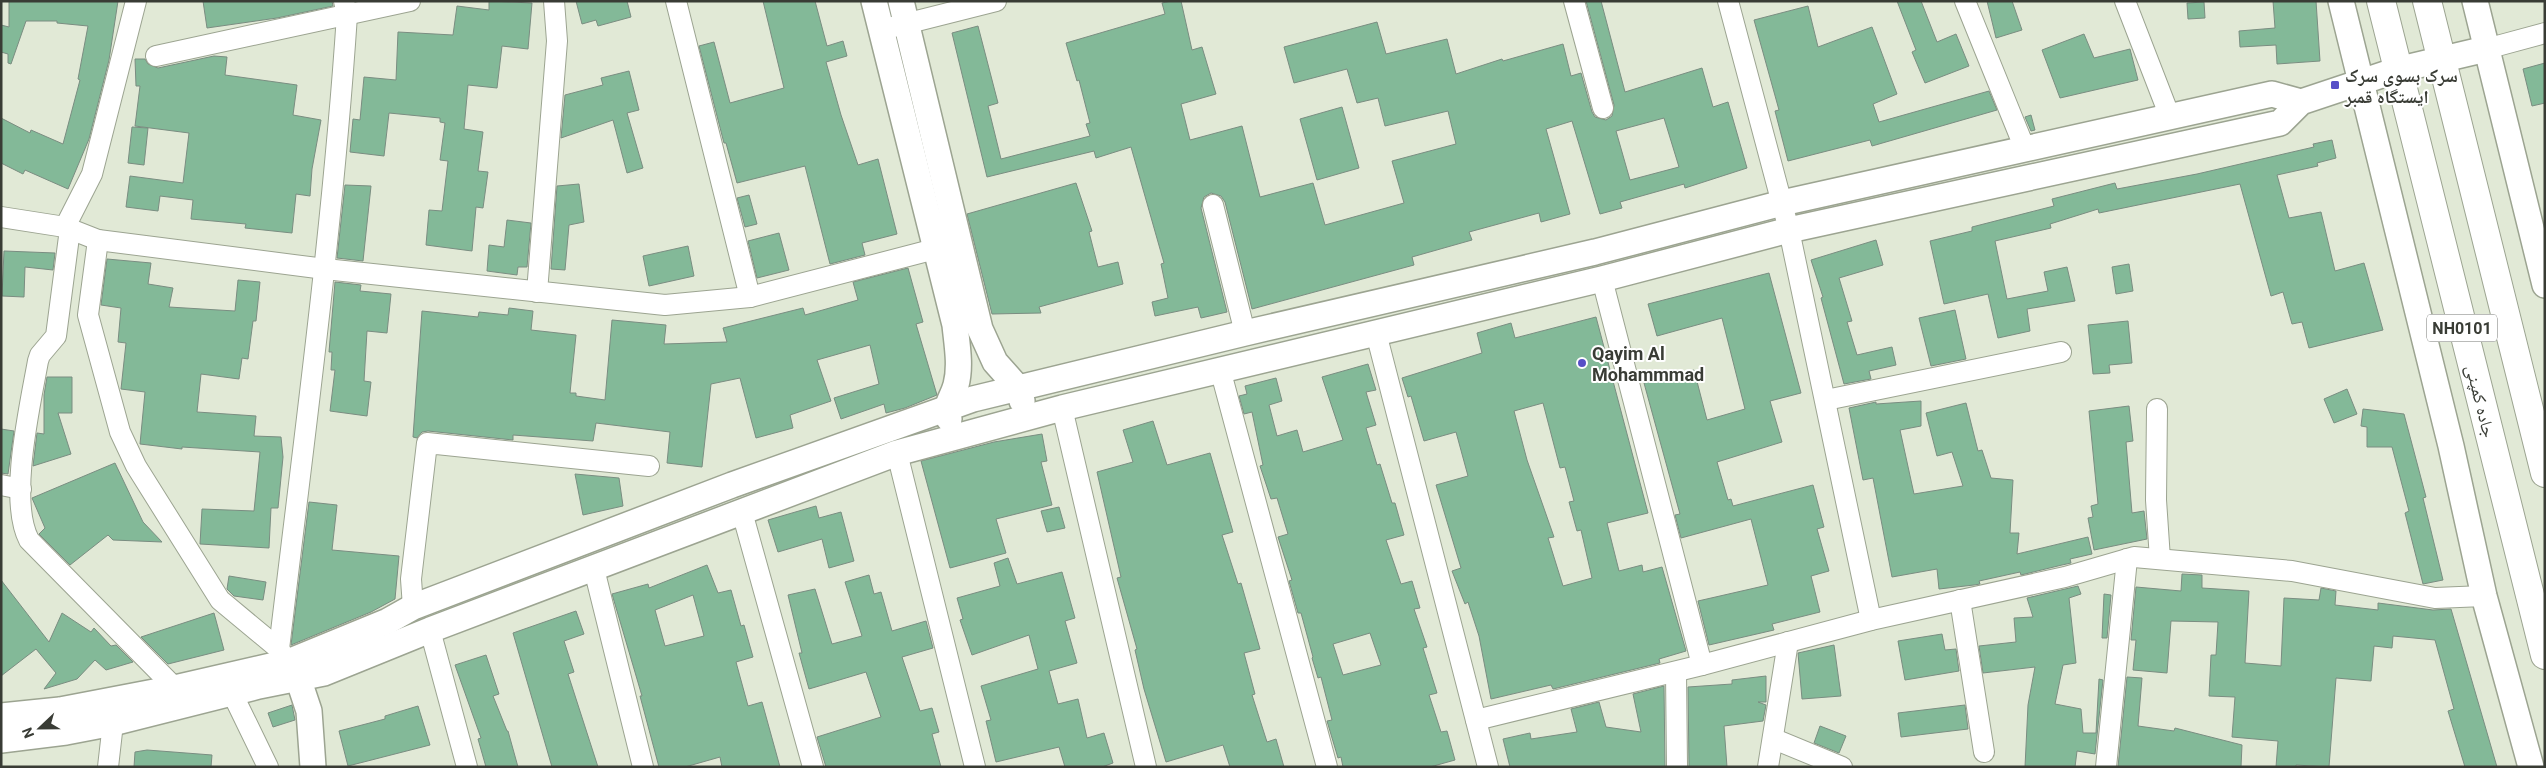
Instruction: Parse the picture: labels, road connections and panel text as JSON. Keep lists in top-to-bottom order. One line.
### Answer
{"streets":{"highway":["NH0101","جاده کمپنی"]},"places":{"transit":["سرک بسوی سرک ایستگاه قمبر"],"other":["Qayim Al Mohammmad"]},"north":"left"}
